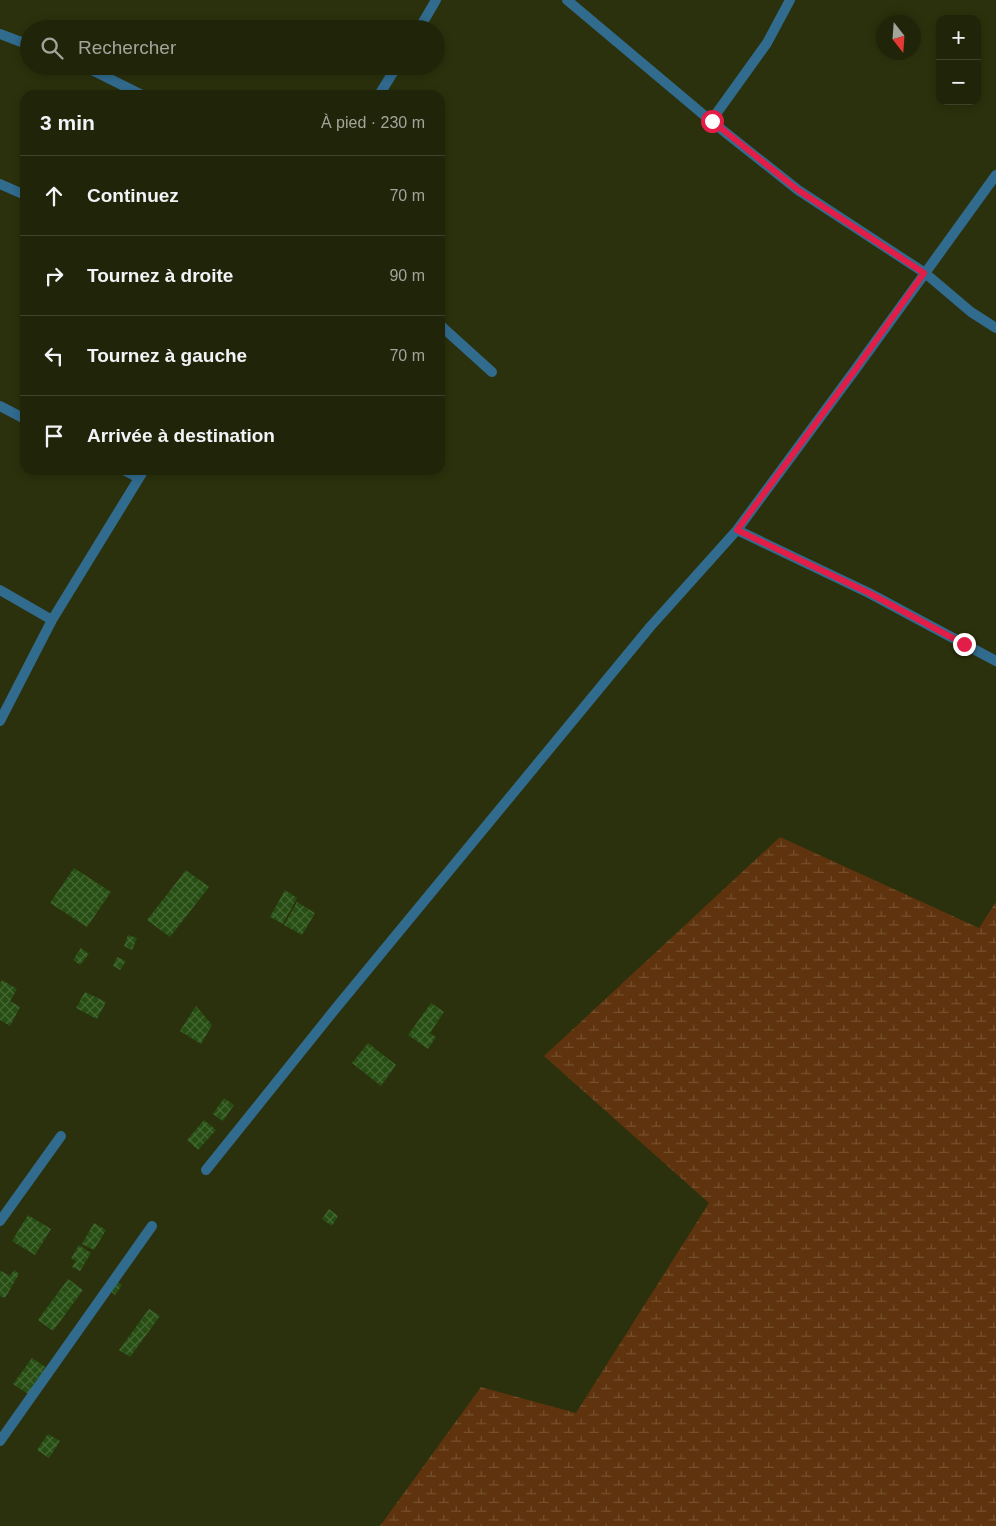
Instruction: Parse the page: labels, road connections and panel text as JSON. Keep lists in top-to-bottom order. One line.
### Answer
{"north":"bottom","page":{"map_buttons":["+","−"],"search":"Rechercher","heading":["3 min","À pied · 230 m"],"list":[["Continuez","70 m"],["Tournez à droite","90 m"],["Tournez à gauche","70 m"],"Arrivée à destination"]}}
